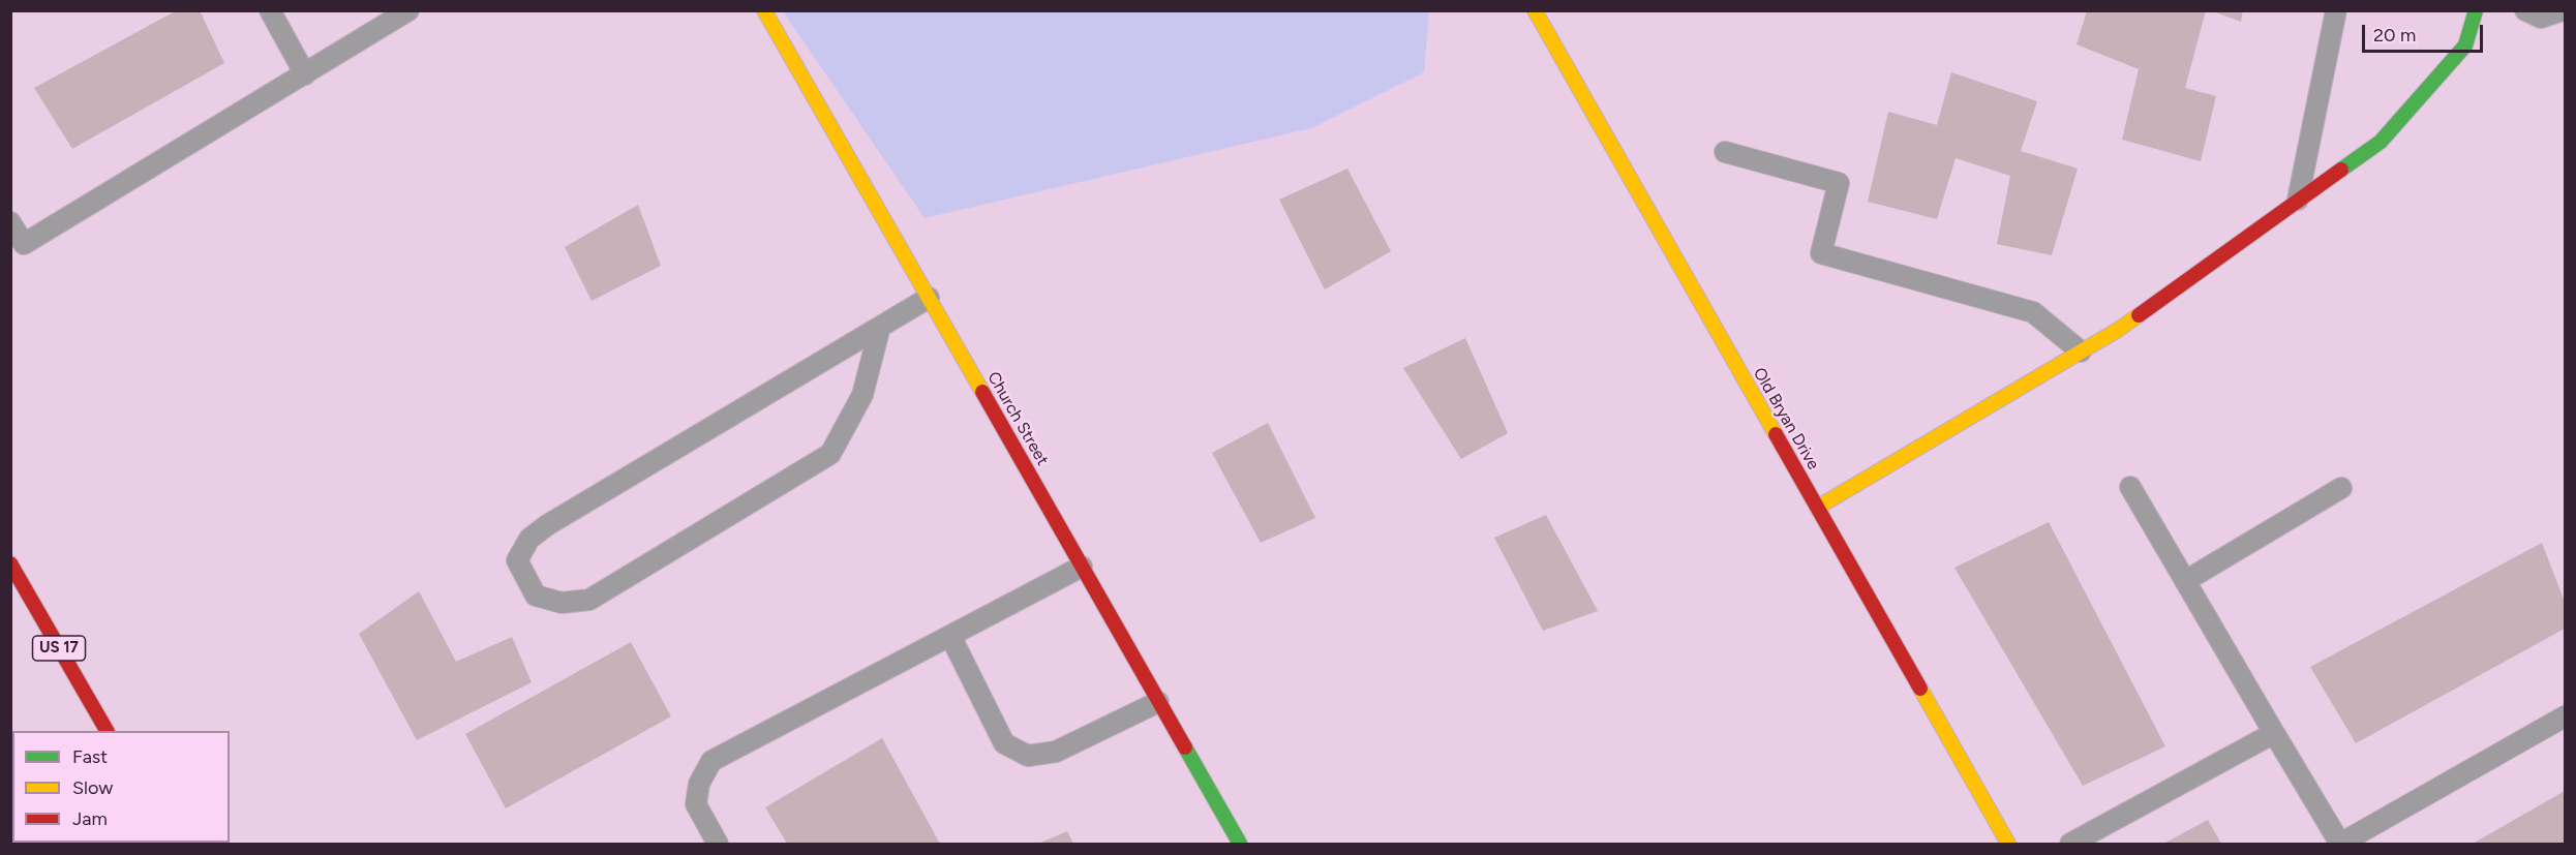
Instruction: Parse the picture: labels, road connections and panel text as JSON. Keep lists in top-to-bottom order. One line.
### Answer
{"streets":{"main road":["Church Street","Old Bryan Drive","US 17"]},"legend":["Fast","Slow","Jam"],"scale_bar":"20 m"}
